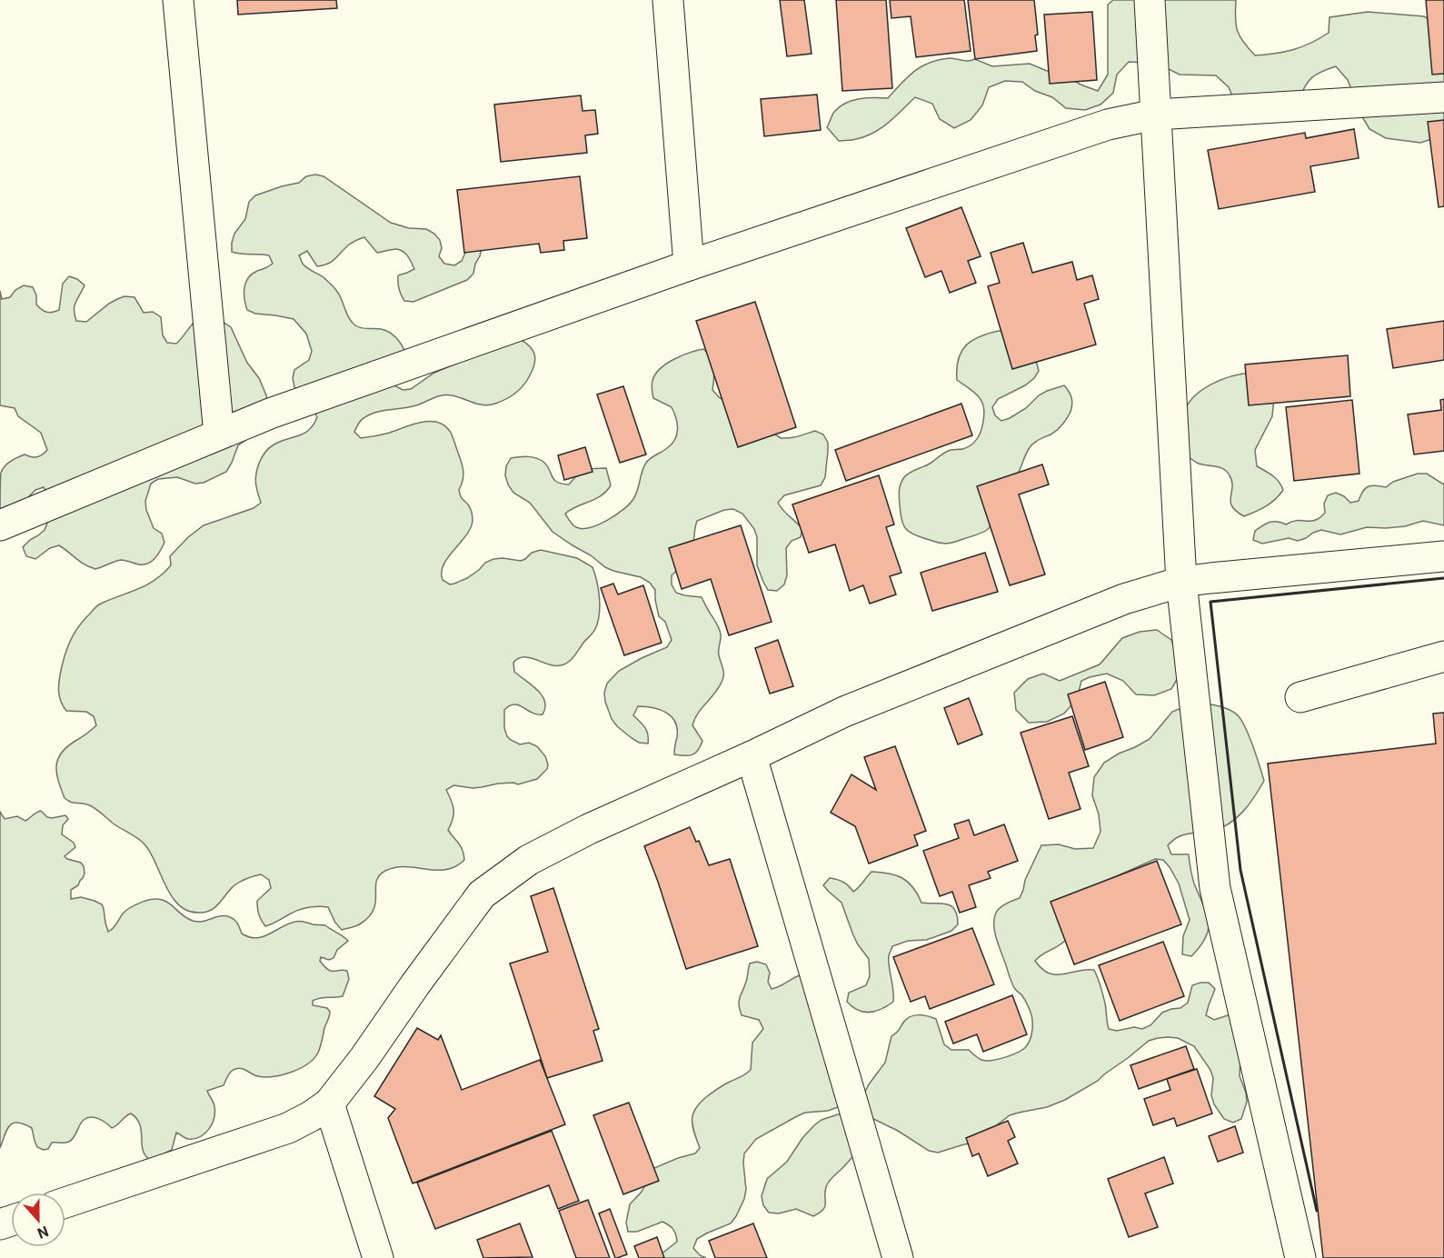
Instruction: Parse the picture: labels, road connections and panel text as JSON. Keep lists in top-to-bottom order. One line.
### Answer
{"north":"bottom"}
